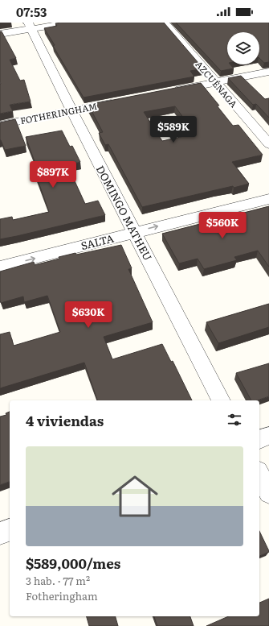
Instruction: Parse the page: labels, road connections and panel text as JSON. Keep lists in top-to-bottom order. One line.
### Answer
{"streets":{"street":["AZCUÉNAGA","FOTHERINGHAM","DOMINGO MATHEU","SALTA"]},"crossings":[["FOTHERINGHAM","DOMINGO MATHEU"],["DOMINGO MATHEU","SALTA"]],"one_way":["SALTA"],"page":{"status":"07:53","price":["$589K","$897K","$560K","$630K"],"heading":"4 viviendas","list":[{"name":"$589,000/mes","note":"3 hab. · 77 m² · Fotheringham"}]}}
